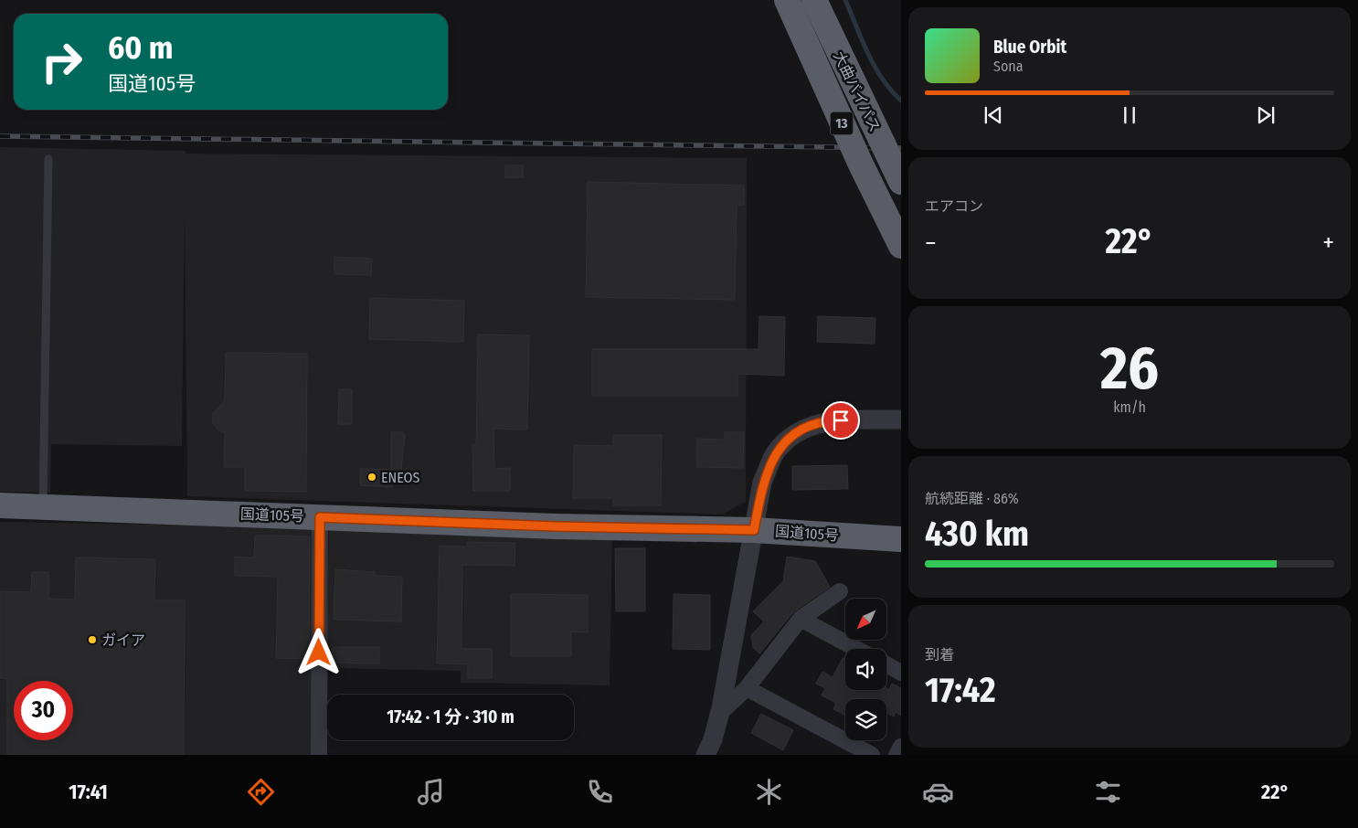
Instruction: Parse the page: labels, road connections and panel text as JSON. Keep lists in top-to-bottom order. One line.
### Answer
{"streets":{"highway":["大曲バイパス","13","国道105号"]},"places":["ENEOS","ガイア"],"north":"bottom left","page":{"turn":["60 m","国道105号"],"song":["Blue Orbit","Sona"],"tile":["エアコン",["26","km/h"],["航続距離 · 86%","430 km"],["到着","17:42"]],"heat":["−","22°","+"],"limit":"30","trip":"17:42 · 1 分 · 310 m","tabs":["17:41","22°"]}}
